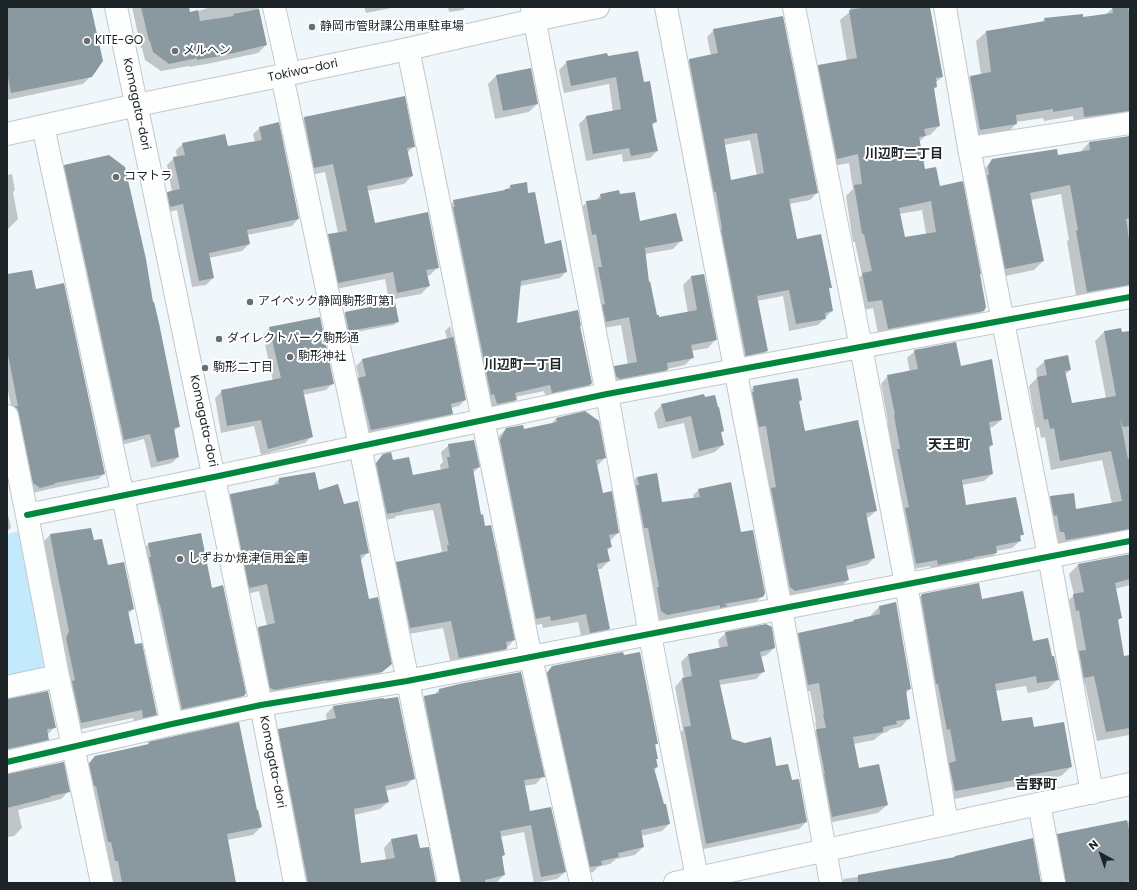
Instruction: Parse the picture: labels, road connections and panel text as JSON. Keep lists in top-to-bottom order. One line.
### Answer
{"streets":{"street":["Tokiwa-dori","Komagata-dori"]},"crossings":[["Tokiwa-dori","Komagata-dori"]],"districts":["川辺町二丁目","川辺町一丁目","天王町","吉野町"],"places":["静岡市管財課公用車駐車場","KITE-GO","メルヘン","コマトラ","アイペック静岡駒形町第1","ダイレクトパーク駒形通","駒形神社","駒形二丁目","しずおか焼津信用金庫"],"north":"top left"}
